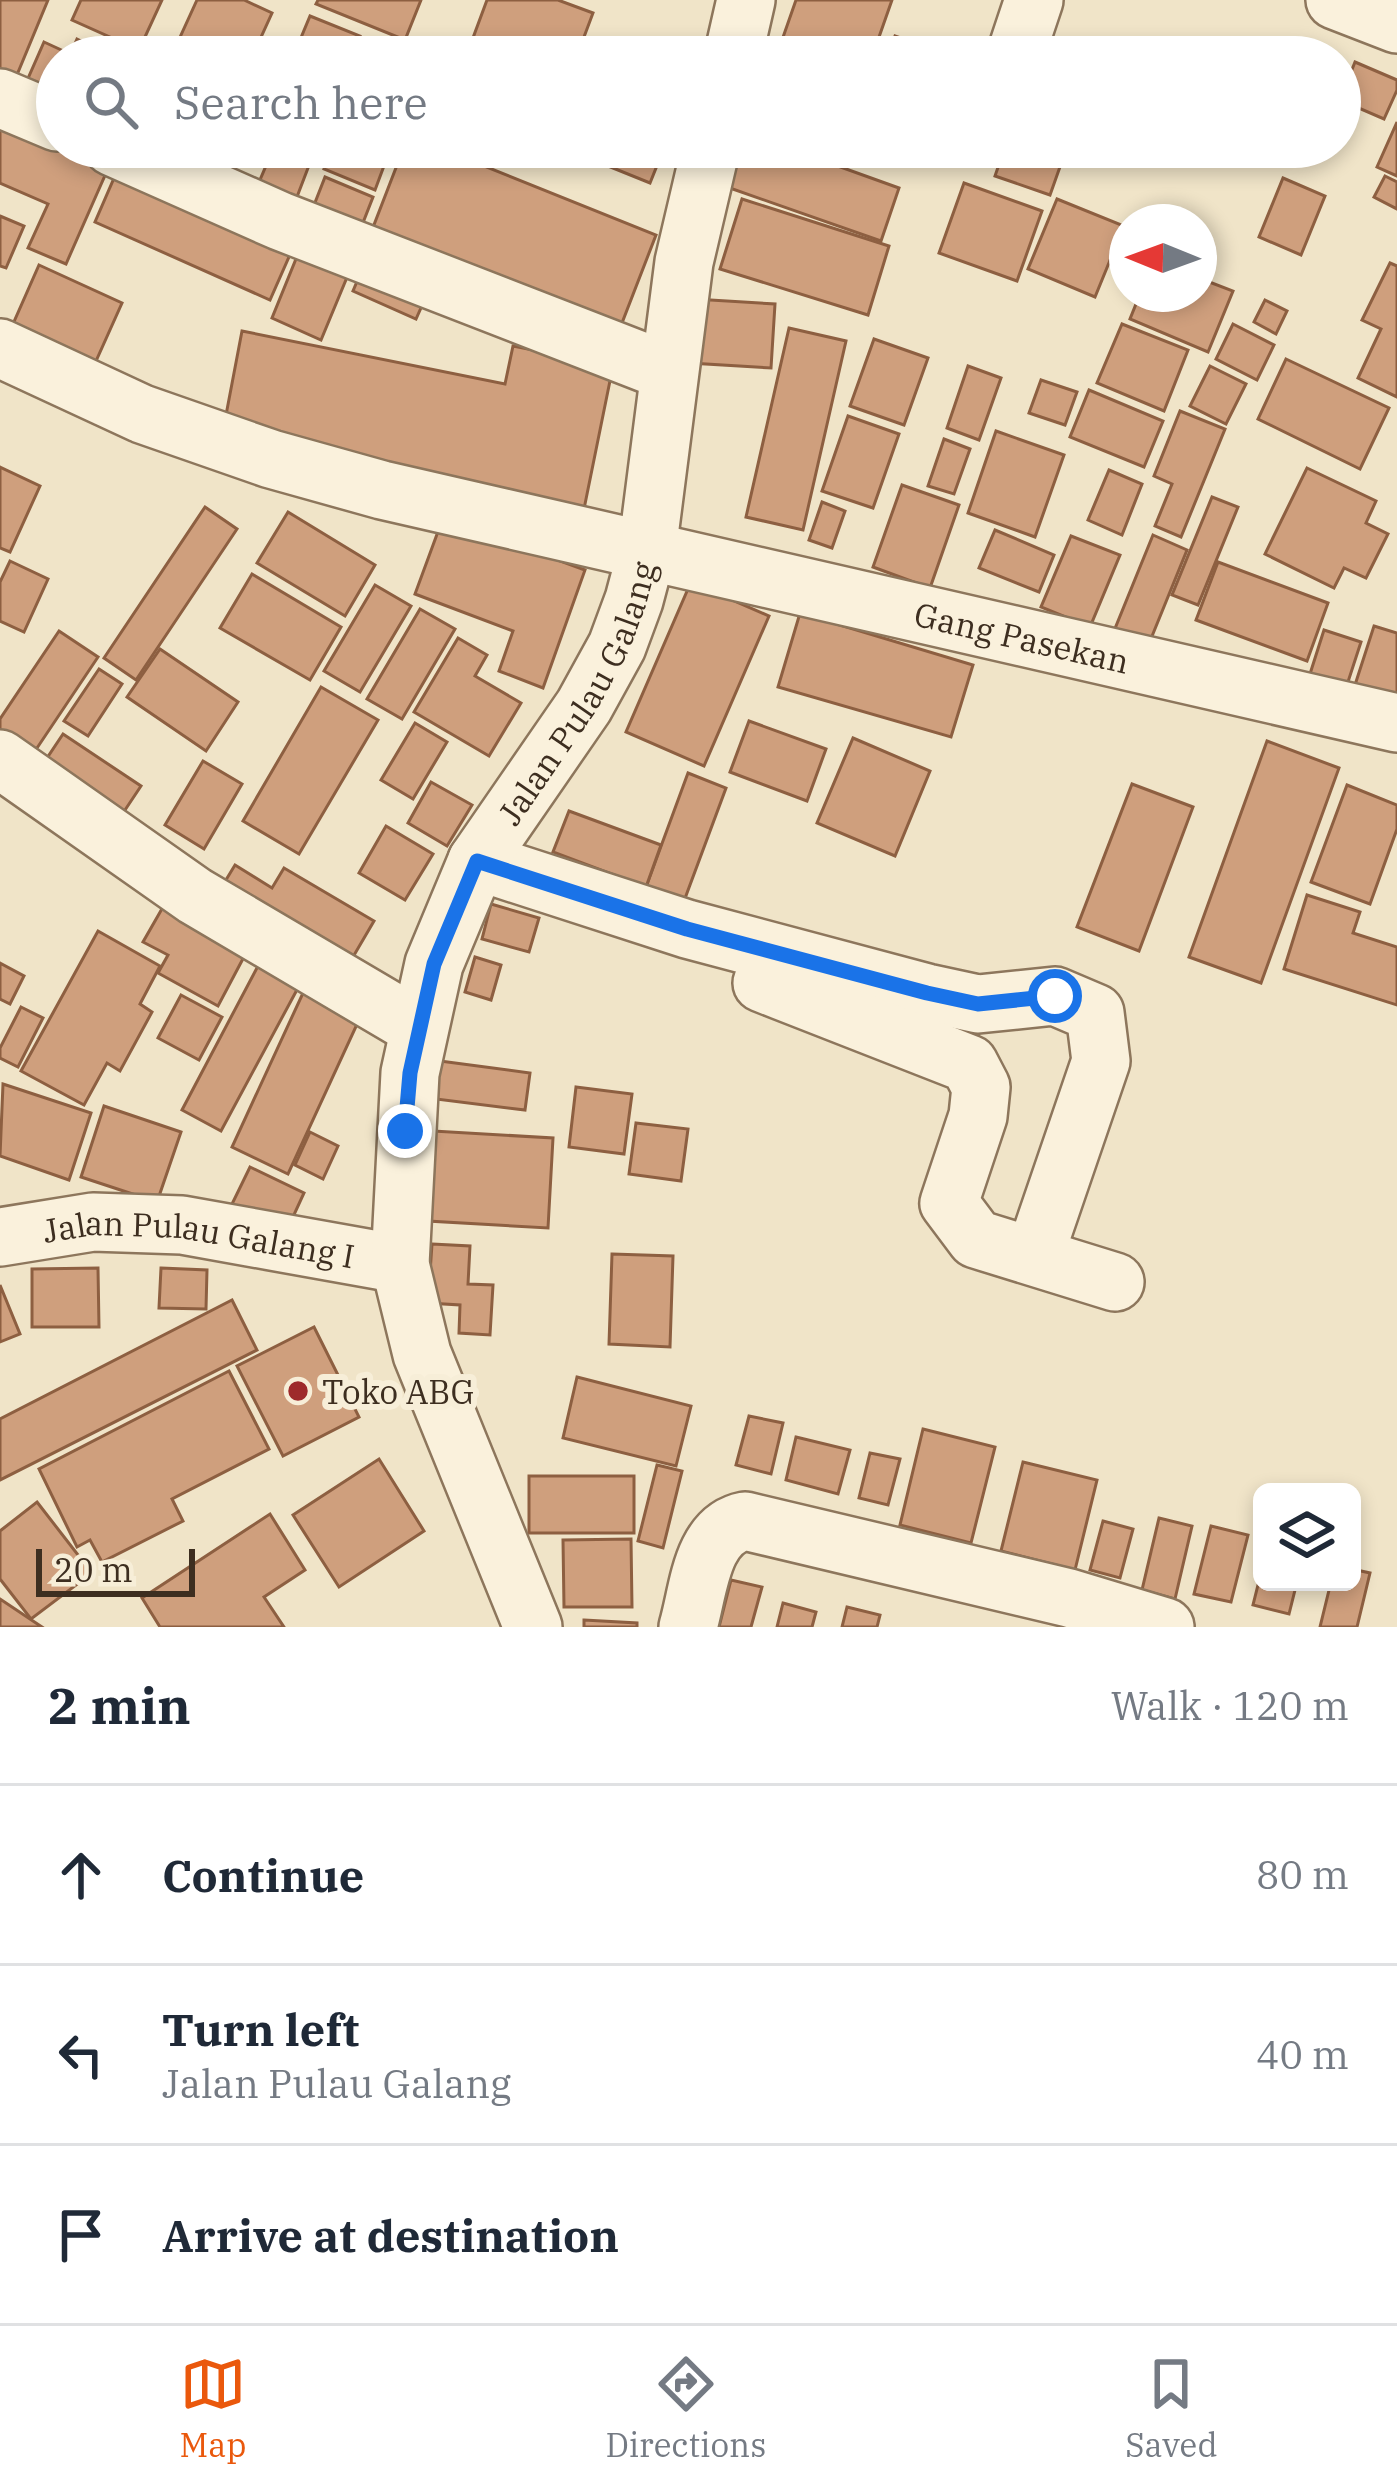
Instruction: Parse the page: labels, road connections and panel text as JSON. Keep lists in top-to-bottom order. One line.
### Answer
{"streets":{"street":["Gang Pasekan","Jalan Pulau Galang","Jalan Pulau Galang I"]},"crossings":[["Gang Pasekan","Jalan Pulau Galang"],["Jalan Pulau Galang","Jalan Pulau Galang I"]],"places":["Toko ABG"],"scale_bar":"20 m","north":"left","page":{"search":"Search here","scale":"20 m","heading":["2 min","Walk · 120 m"],"list":[["Continue","80 m"],["Turn left","Jalan Pulau Galang","40 m"],"Arrive at destination"],"nav":["Map","Directions","Saved"]}}
